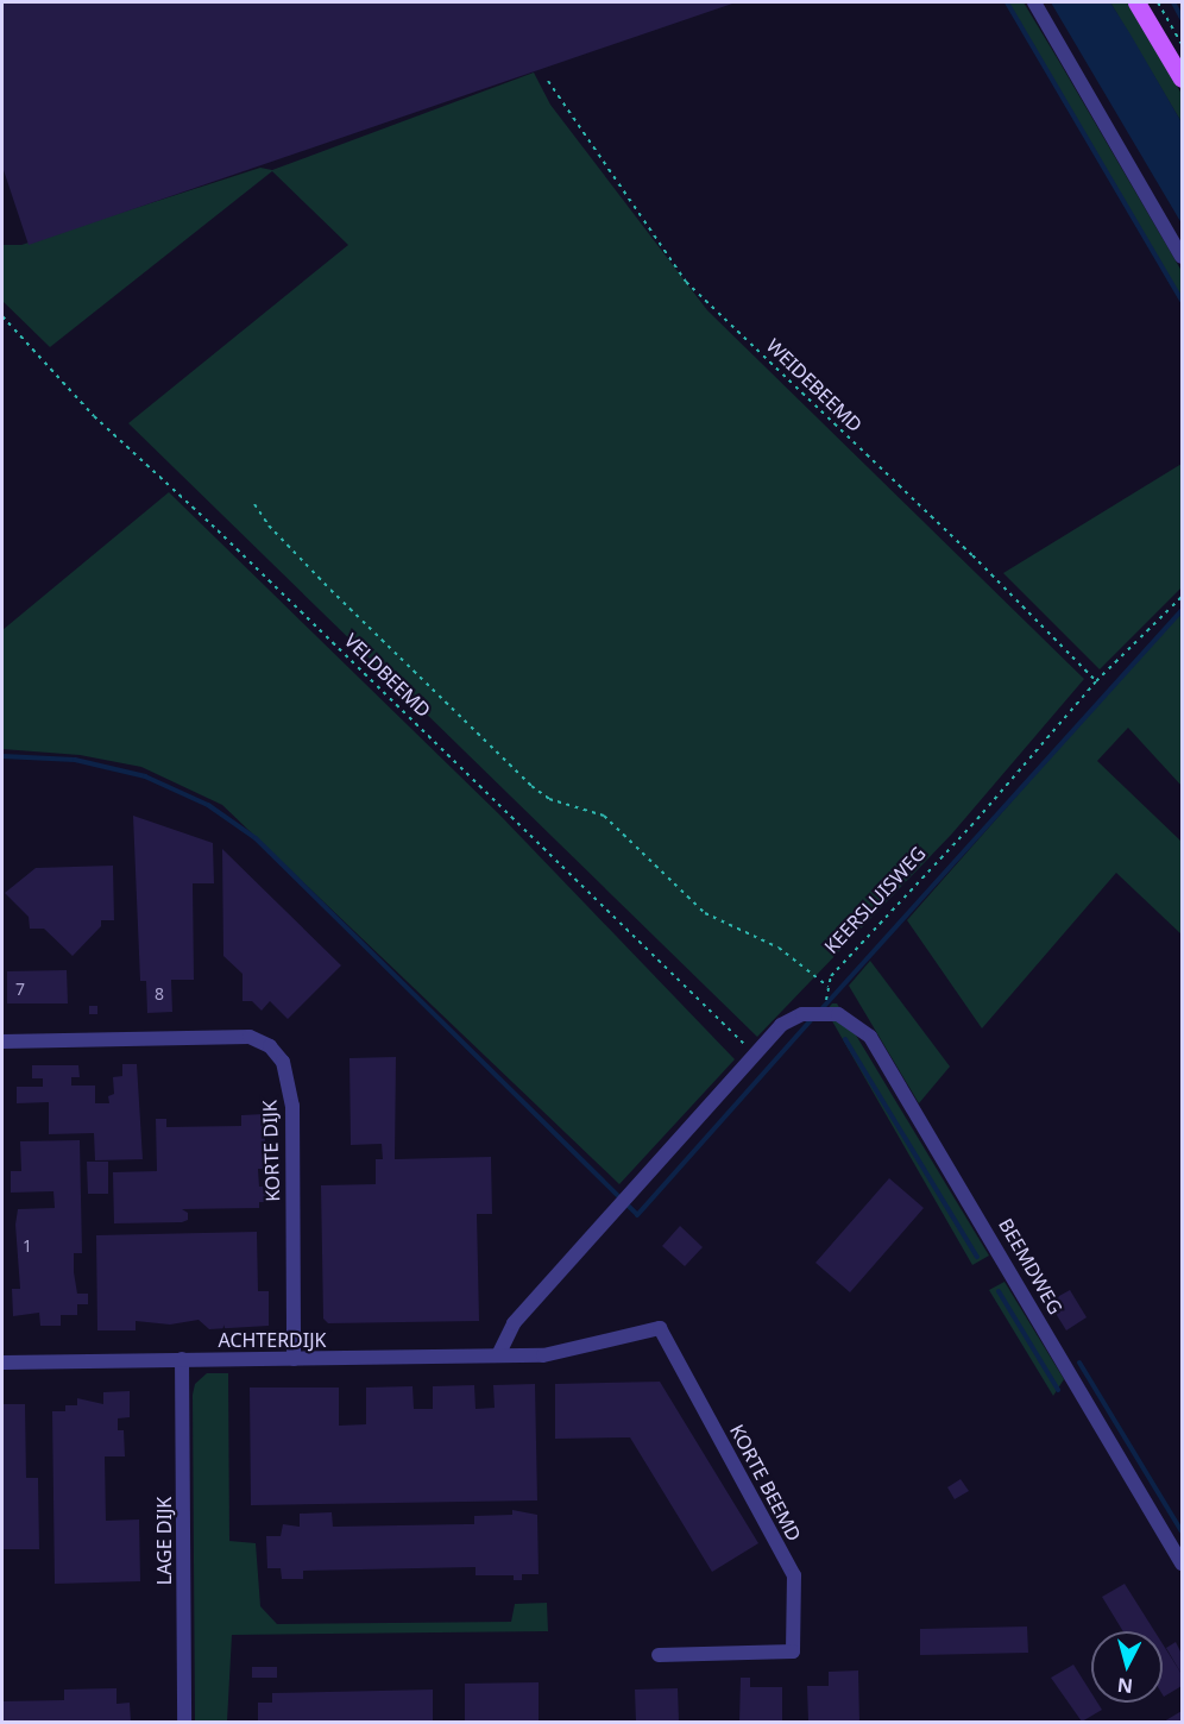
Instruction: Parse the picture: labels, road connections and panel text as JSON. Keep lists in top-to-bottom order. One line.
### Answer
{"streets":{"street":["KORTE DIJK","BEEMDWEG","ACHTERDIJK","KORTE BEEMD","LAGE DIJK"],"path":["WEIDEBEEMD","VELDBEEMD","KEERSLUISWEG"]},"crossings":[["WEIDEBEEMD","KEERSLUISWEG"],["KEERSLUISWEG","BEEMDWEG"],["KORTE DIJK","ACHTERDIJK"],["ACHTERDIJK","KORTE BEEMD"],["ACHTERDIJK","LAGE DIJK"]],"house_numbers":["7","8","1"],"north":"bottom"}
